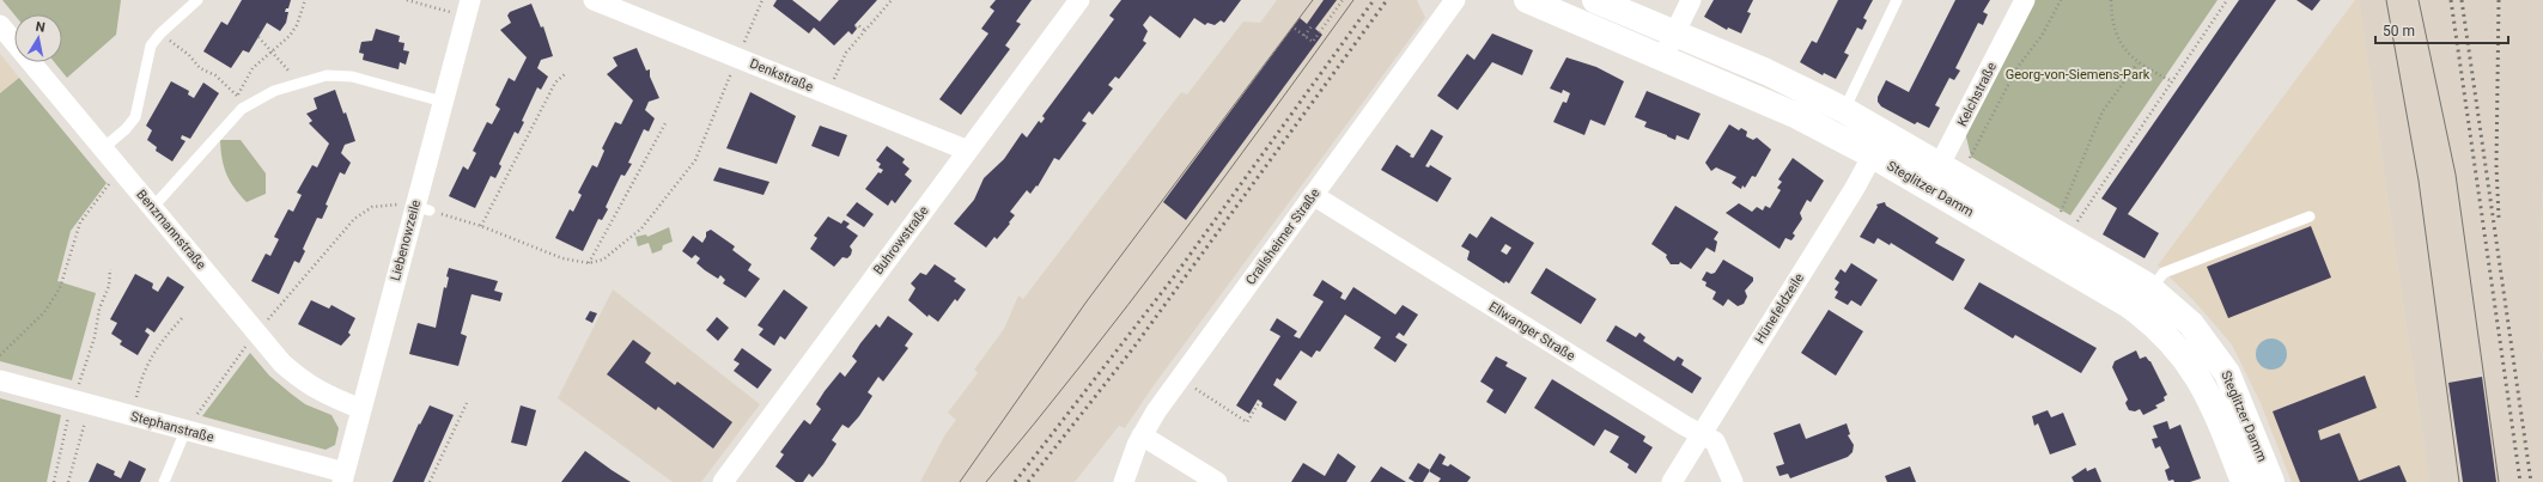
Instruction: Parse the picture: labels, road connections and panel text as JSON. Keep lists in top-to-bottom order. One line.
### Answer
{"streets":{"main road":["Steglitzer Damm"],"street":["Denkstraße","Kelchstraße","Benzmannstraße","Crailsheimer Straße","Liebenowzeile","Buhrowstraße","Hünefeldzeile","Ellwanger Straße","Stephanstraße"]},"crossings":[["Denkstraße","Buhrowstraße"],["Kelchstraße","Steglitzer Damm"],["Steglitzer Damm","Hünefeldzeile"],["Benzmannstraße","Liebenowzeile"],["Crailsheimer Straße","Ellwanger Straße"],["Liebenowzeile","Stephanstraße"],["Hünefeldzeile","Ellwanger Straße"]],"parks":["Georg-von-Siemens-Park"],"scale_bar":"50 m","north":"top"}
